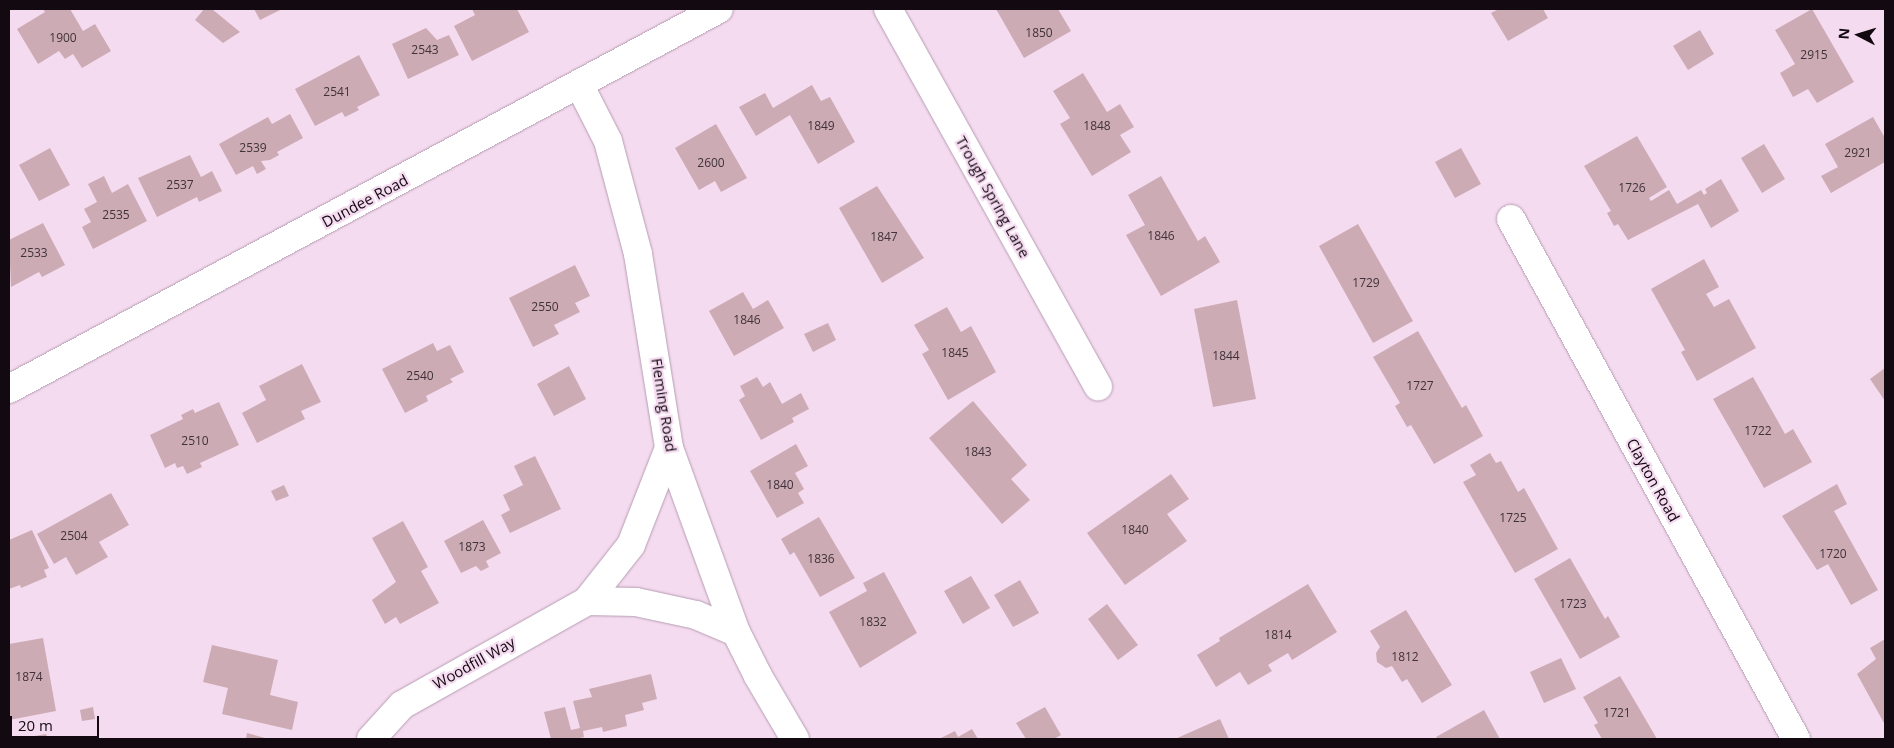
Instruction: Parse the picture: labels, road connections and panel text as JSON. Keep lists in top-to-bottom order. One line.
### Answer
{"streets":{"street":["Trough Spring Lane","Dundee Road","Fleming Road","Clayton Road","Woodfill Way"]},"crossings":[["Dundee Road","Fleming Road"],["Fleming Road","Woodfill Way"]],"house_numbers":["1850","1900","2543","2915","2541","1849","1848","2539","2921","2600","2537","1726","2535","1846","1847","2533","1729","2550","1846","1845","1844","2540","1727","1722","2510","1843","1840","1725","1840","2504","1873","1720","1836","1723","1832","1814","1812","1874","1721"],"scale_bar":"20 m","north":"left"}
